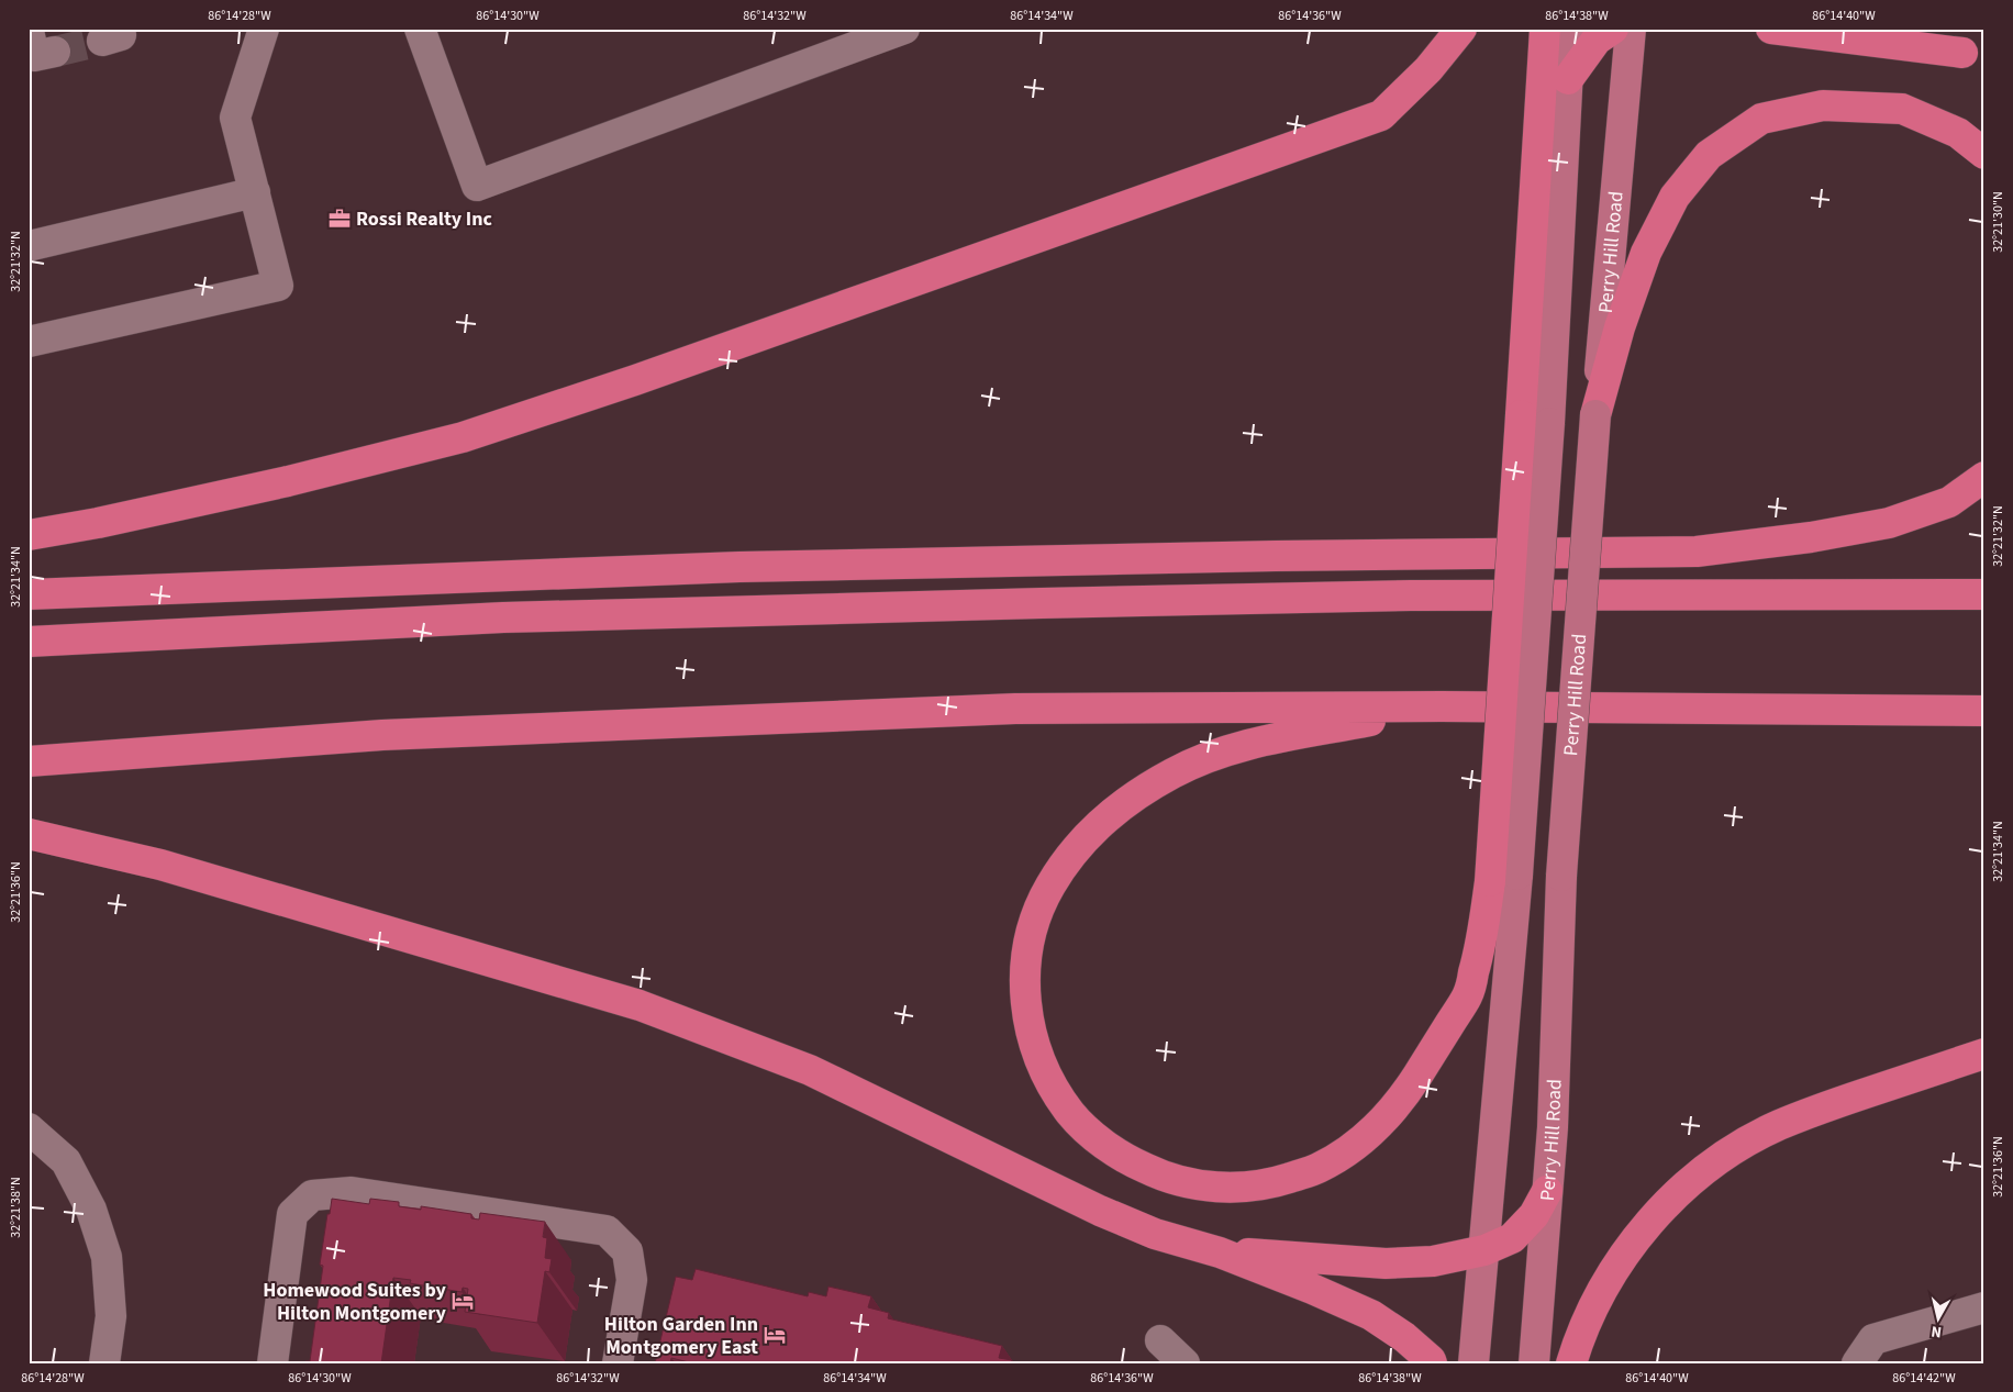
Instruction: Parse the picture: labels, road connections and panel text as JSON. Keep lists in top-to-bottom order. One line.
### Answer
{"streets":{"main road":["Perry Hill Road"]},"places":{"office":["Rossi Realty Inc"],"hotel":["Homewood Suites by Hilton Montgomery","Hilton Garden Inn Montgomery East"]},"north":"bottom","coordinates":["86°14'28\"W","86°14'30\"W","86°14'32\"W","86°14'34\"W","86°14'36\"W","86°14'38\"W","86°14'40\"W","32°21'30\"N","32°21'32\"N","32°21'34\"N","32°21'36\"N","32°21'38\"N","86°14'42\"W"]}
